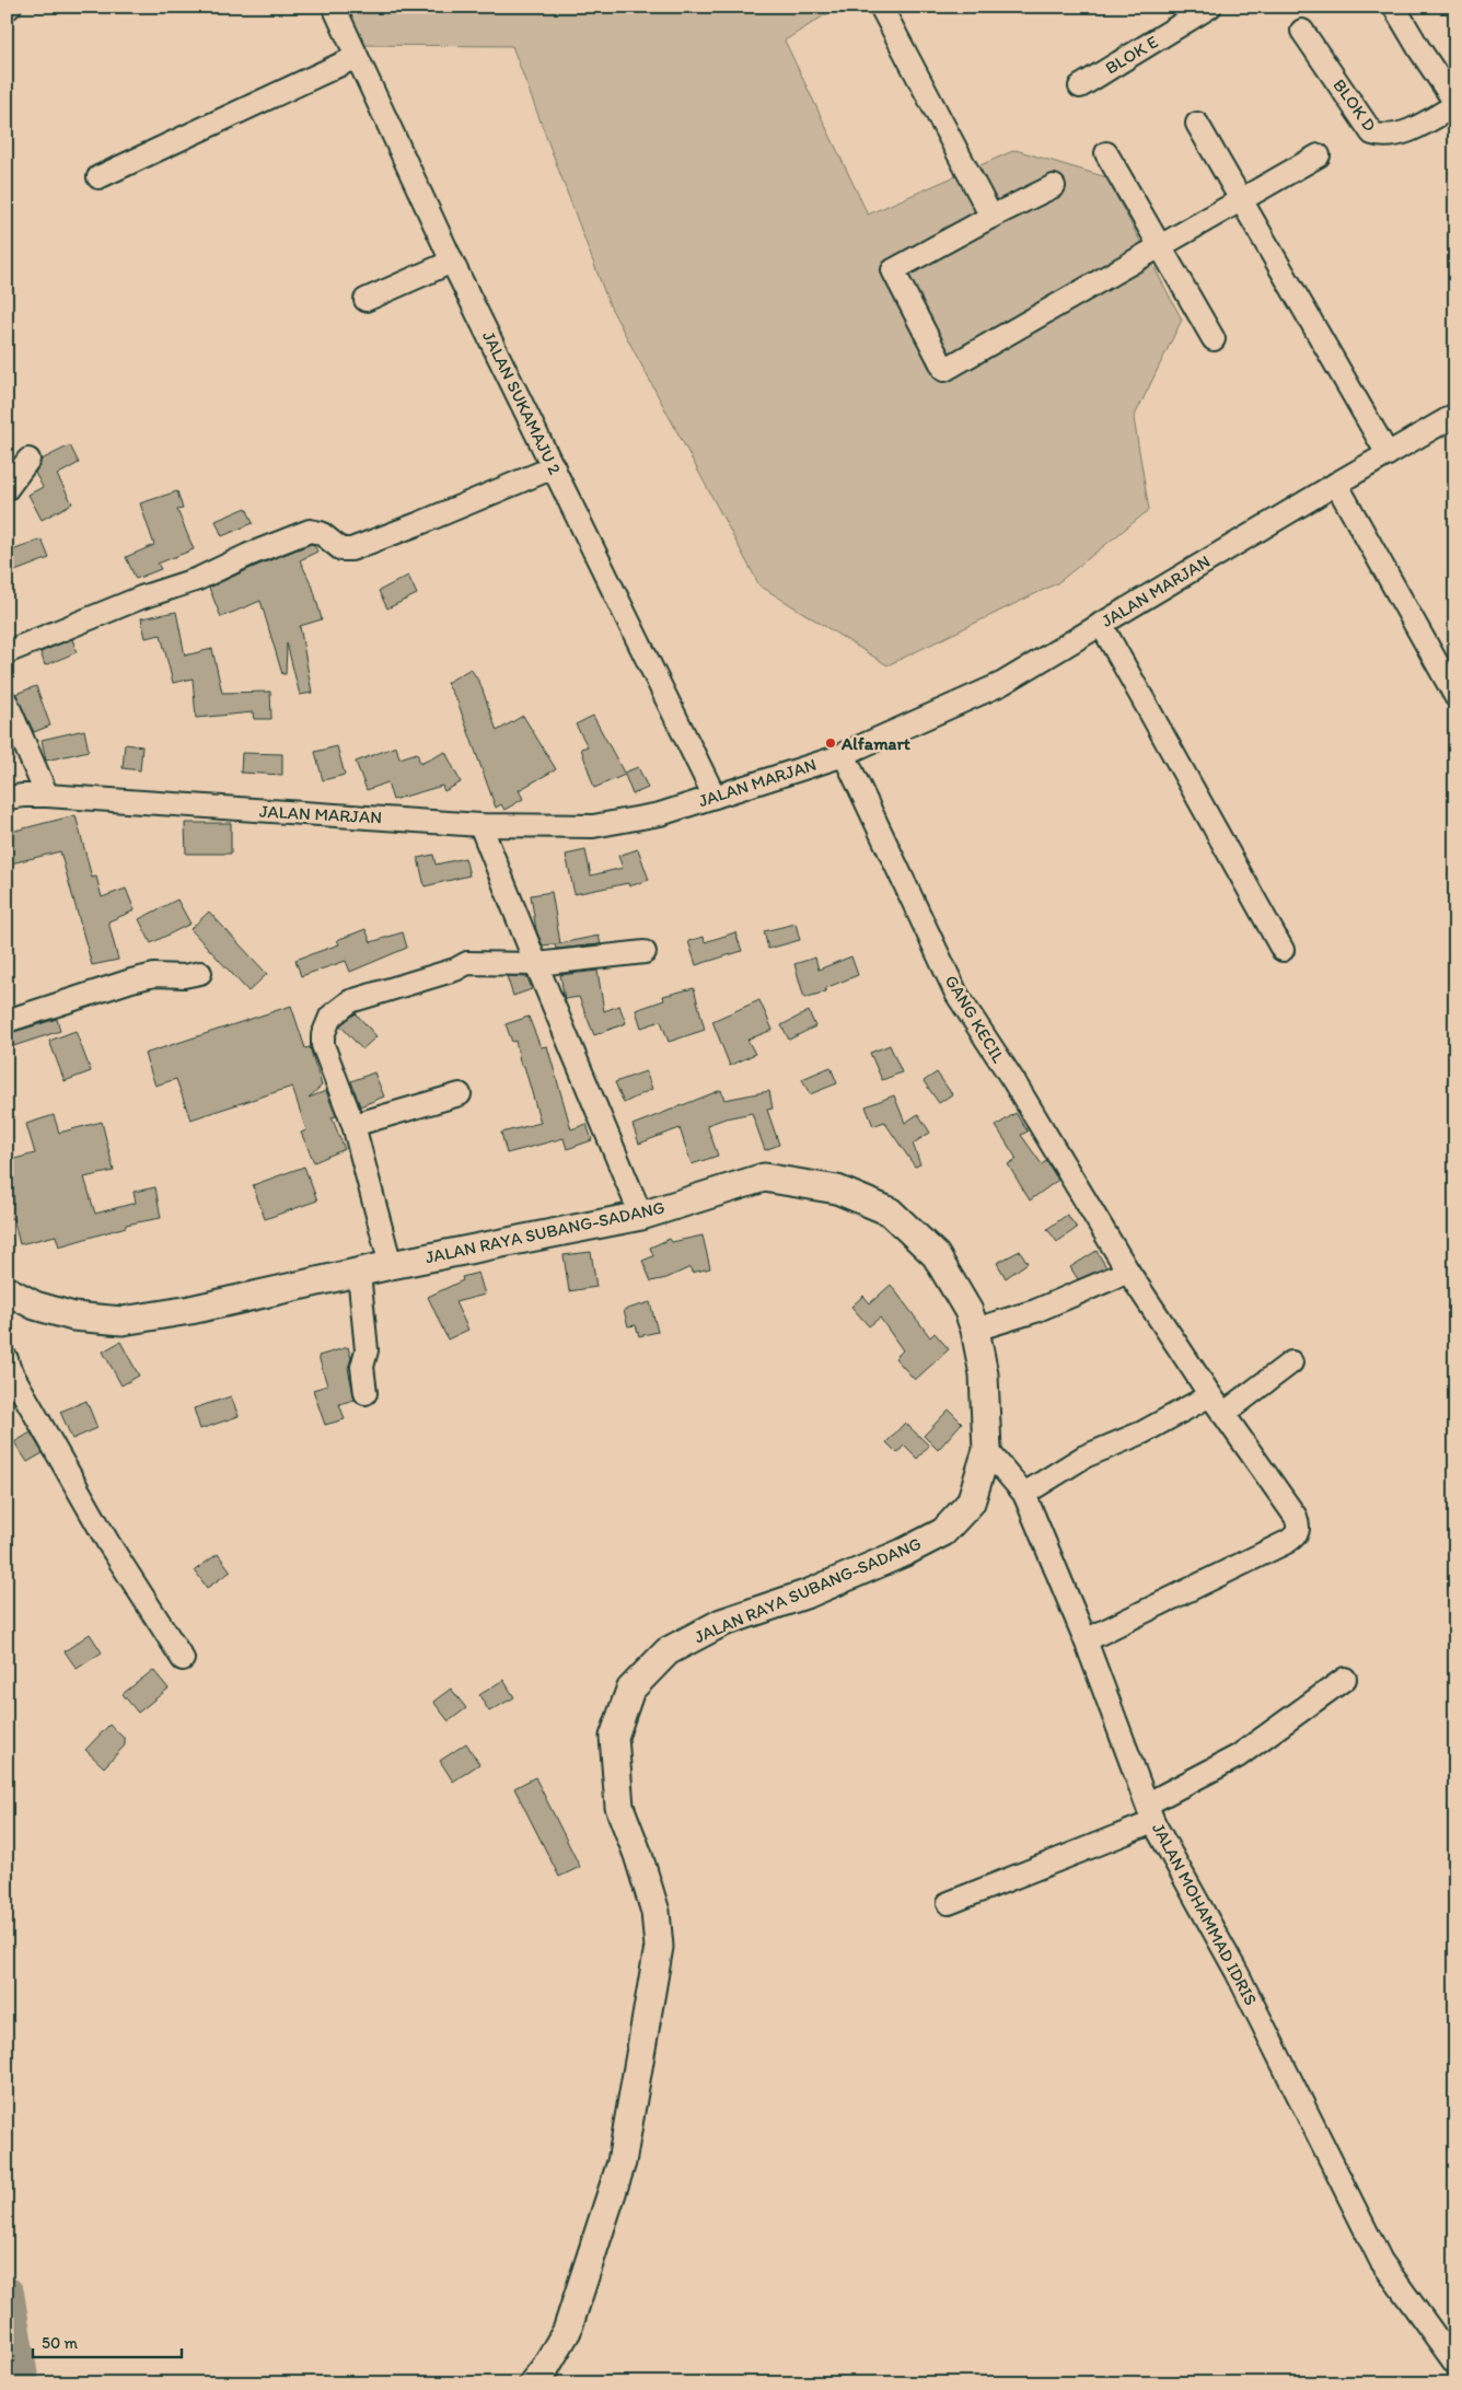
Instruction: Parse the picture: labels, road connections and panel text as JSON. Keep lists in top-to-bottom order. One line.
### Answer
{"streets":{"main road":["JALAN RAYA SUBANG-SADANG"],"street":["BLOK E","BLOK D","JALAN SUKAMAJU 2","JALAN MARJAN","GANG KECIL","JALAN MOHAMMAD IDRIS"]},"crossings":[["JALAN SUKAMAJU 2","JALAN MARJAN"],["JALAN MARJAN","GANG KECIL"],["GANG KECIL","JALAN MOHAMMAD IDRIS"],["JALAN RAYA SUBANG-SADANG","JALAN MOHAMMAD IDRIS"]],"places":["Alfamart"],"scale_bar":"50 m"}
